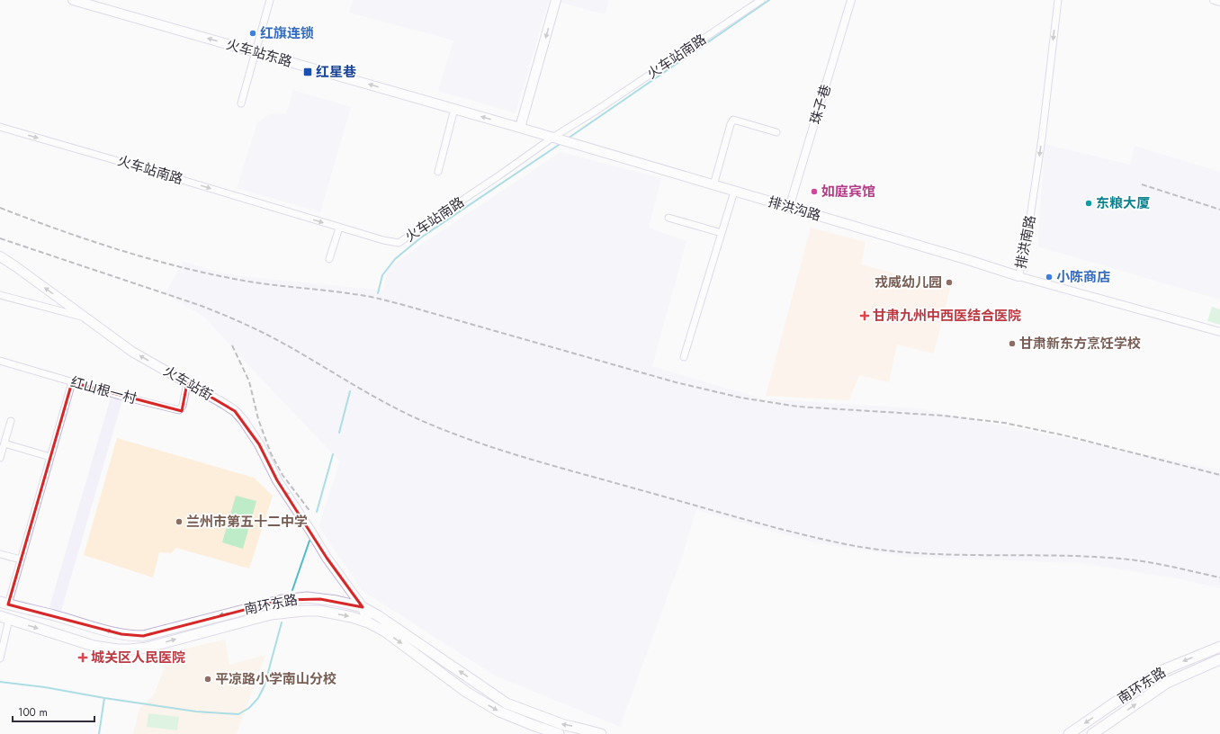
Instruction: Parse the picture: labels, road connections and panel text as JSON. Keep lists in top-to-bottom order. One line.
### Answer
{"streets":{"highway":["南环东路"],"main road":["火车站东路","排洪沟路","火车站街"],"street":["火车站南路","珠子巷","排洪南路","红山根一村"]},"crossings":[["火车站东路","火车站南路"],["火车站东路","排洪沟路"],["珠子巷","排洪沟路"],["排洪沟路","排洪南路"],["火车站街","红山根一村"],["火车站街","南环东路"]],"one_way":["火车站东路","火车站南路","排洪南路","火车站街"],"places":{"other":["红旗连锁","如庭宾馆","东粮大厦","小陈商店","戎威幼儿园","甘肃新东方烹饪学校","兰州市第五十二中学","平凉路小学南山分校"],"transit":["红星巷"],"health":["甘肃九州中西医结合医院","城关区人民医院"]},"scale_bar":"100 m"}
